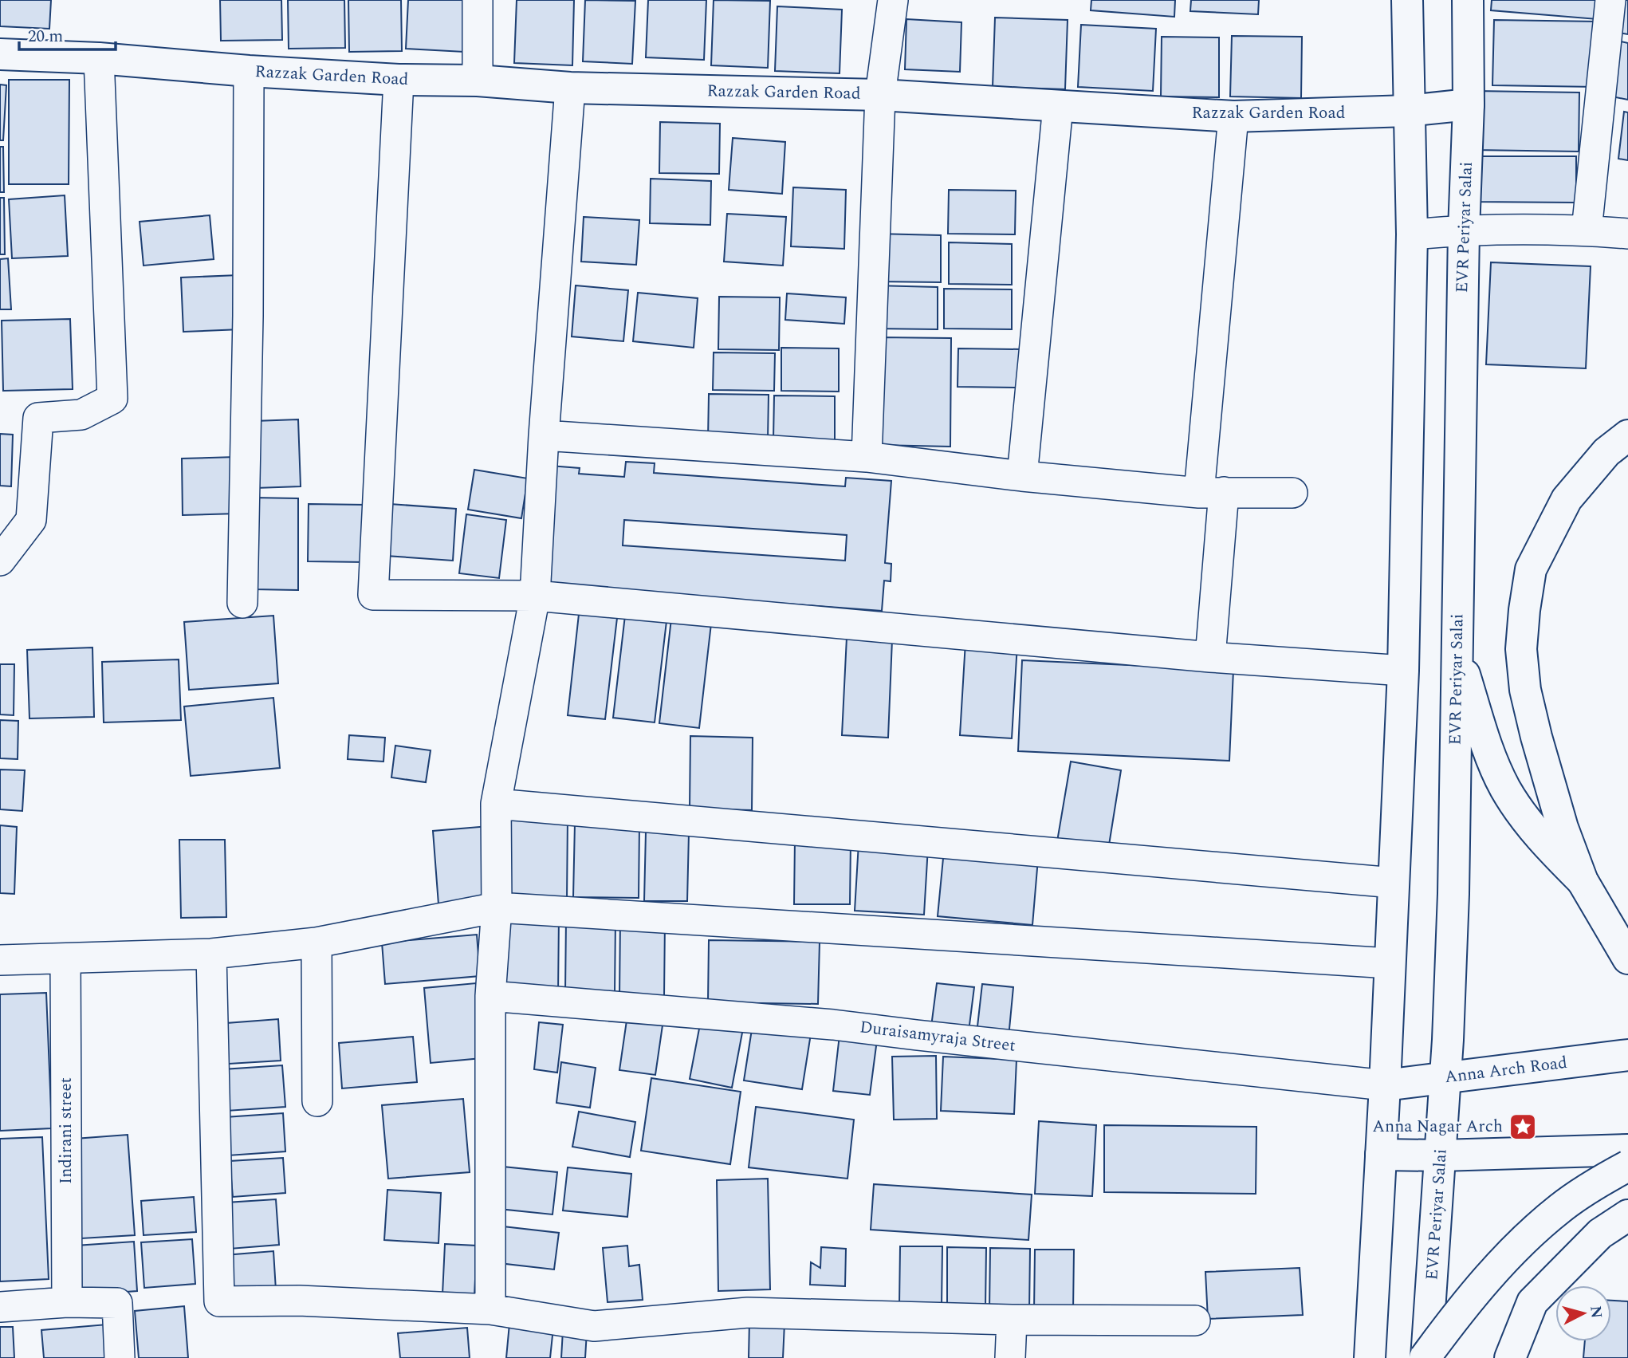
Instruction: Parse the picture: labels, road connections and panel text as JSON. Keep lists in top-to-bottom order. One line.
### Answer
{"streets":{"main road":["Razzak Garden Road","EVR Periyar Salai","Anna Arch Road"],"street":["Duraisamyraja Street","Indirani street"]},"crossings":[["Razzak Garden Road","EVR Periyar Salai"],["EVR Periyar Salai","Anna Arch Road"],["Duraisamyraja Street","Anna Arch Road"]],"places":{"place":["Anna Nagar Arch"]},"scale_bar":"20 m","north":"right"}
